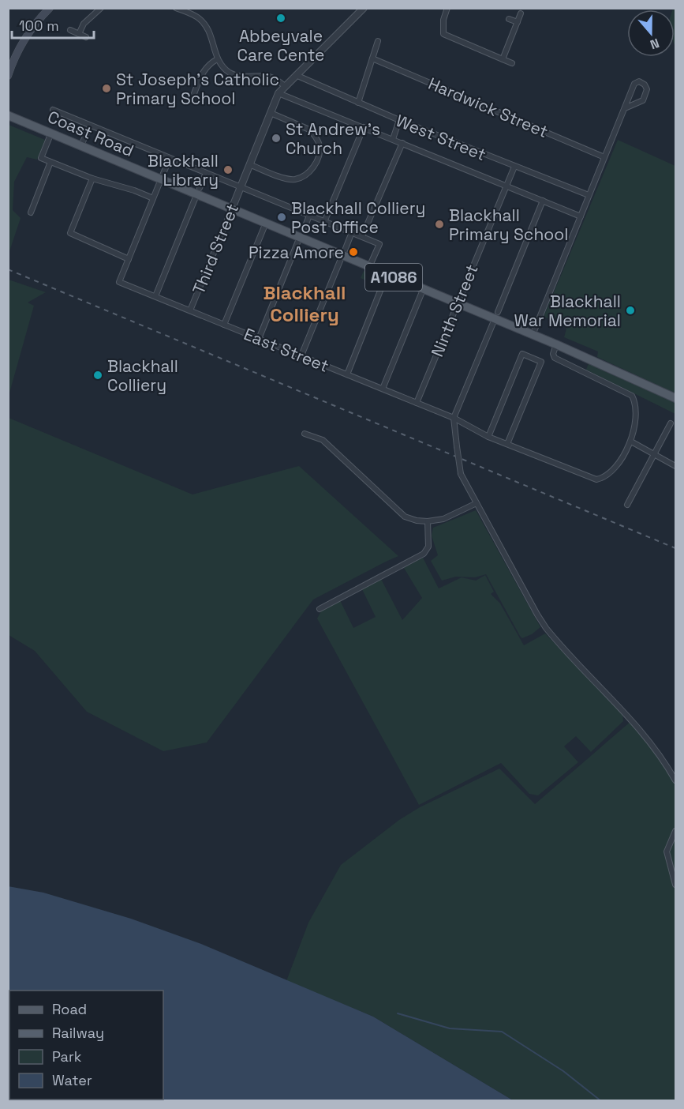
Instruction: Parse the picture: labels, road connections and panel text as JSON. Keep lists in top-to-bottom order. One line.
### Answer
{"streets":{"main road":["Coast Road","A1086"],"street":["Hardwick Street","West Street","Third Street","Ninth Street","East Street"]},"crossings":[["Coast Road","A1086"],["West Street","Ninth Street"],["Third Street","A1086"],["Third Street","East Street"],["A1086","Ninth Street"],["Ninth Street","East Street"]],"districts":["Blackhall Colliery"],"places":["Abbeyvale Care Cente","St Joseph's Catholic Primary School","St Andrew's Church","Blackhall Library","Blackhall Colliery Post Office","Blackhall Primary School","Pizza Amore","Blackhall War Memorial","Blackhall Colliery"],"legend":["Road","Railway","Park","Water"],"scale_bar":"100 m","north":"bottom"}
